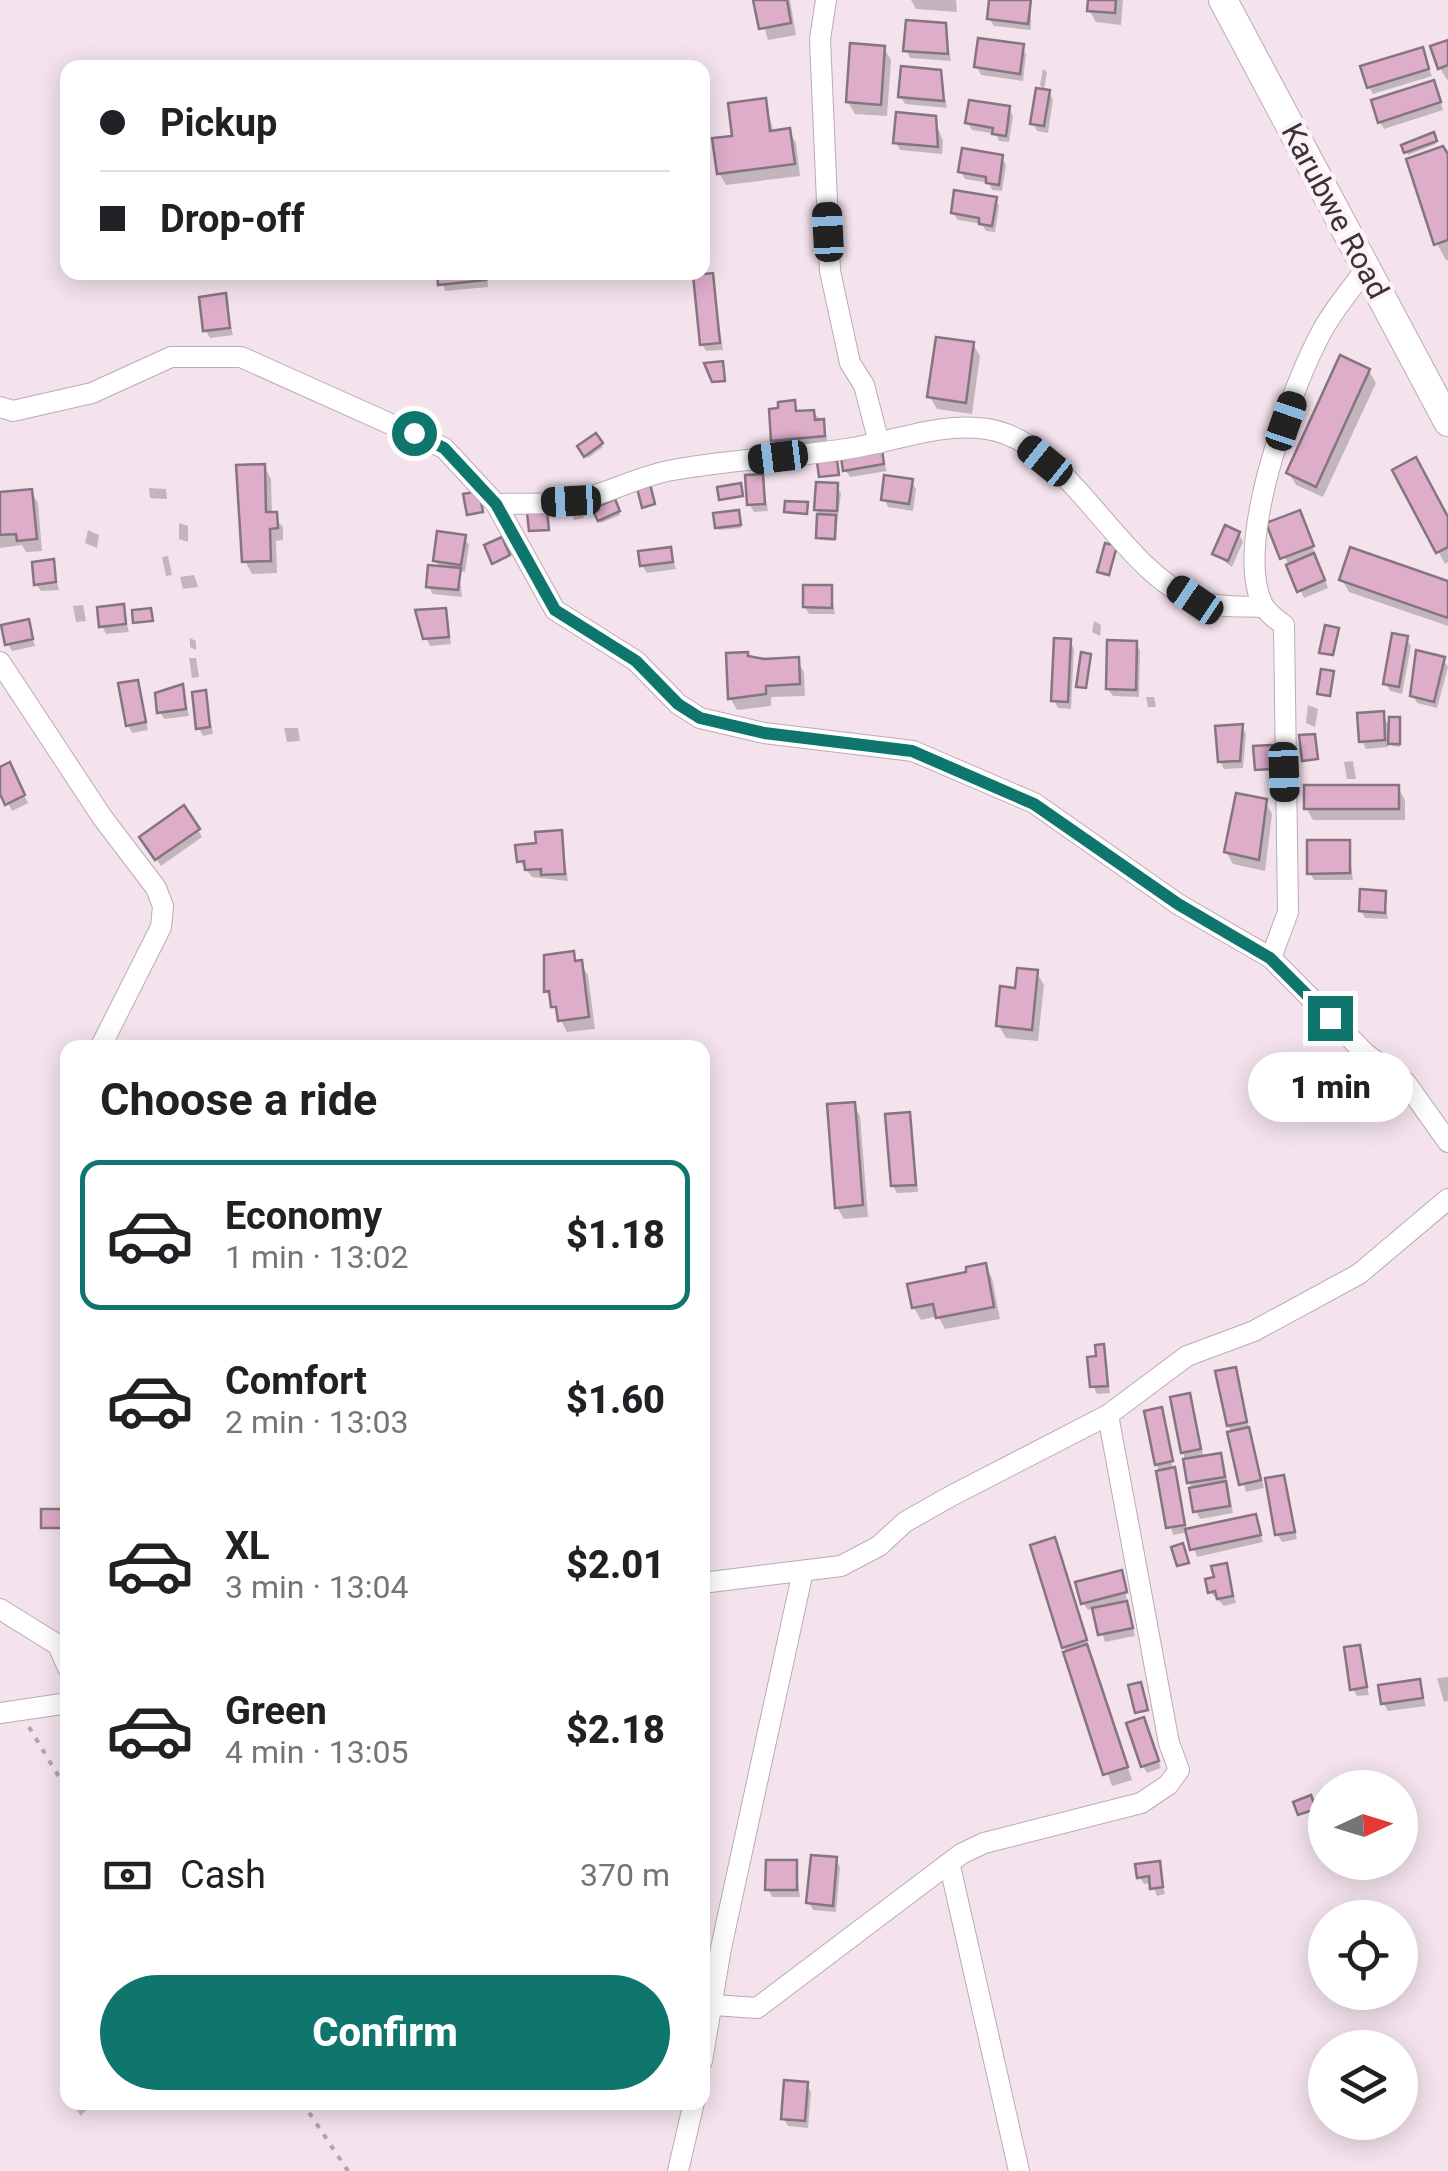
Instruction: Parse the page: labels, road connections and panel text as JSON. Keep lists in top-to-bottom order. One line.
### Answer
{"streets":{"street":["Karubwe Road"]},"north":"right","page":{"banner":["Pickup","Drop-off"],"heading":"Choose a ride","bubble":"1 min","list":[{"name":"Economy","note":"1 min · 13:02","value":"$1.18"},{"name":"Comfort","note":"2 min · 13:03","value":"$1.60"},{"name":"XL","note":"3 min · 13:04","value":"$2.01"},{"name":"Green","note":"4 min · 13:05","value":"$2.18"}],"pay":["Cash","370 m"],"buttons":"Confirm"}}
